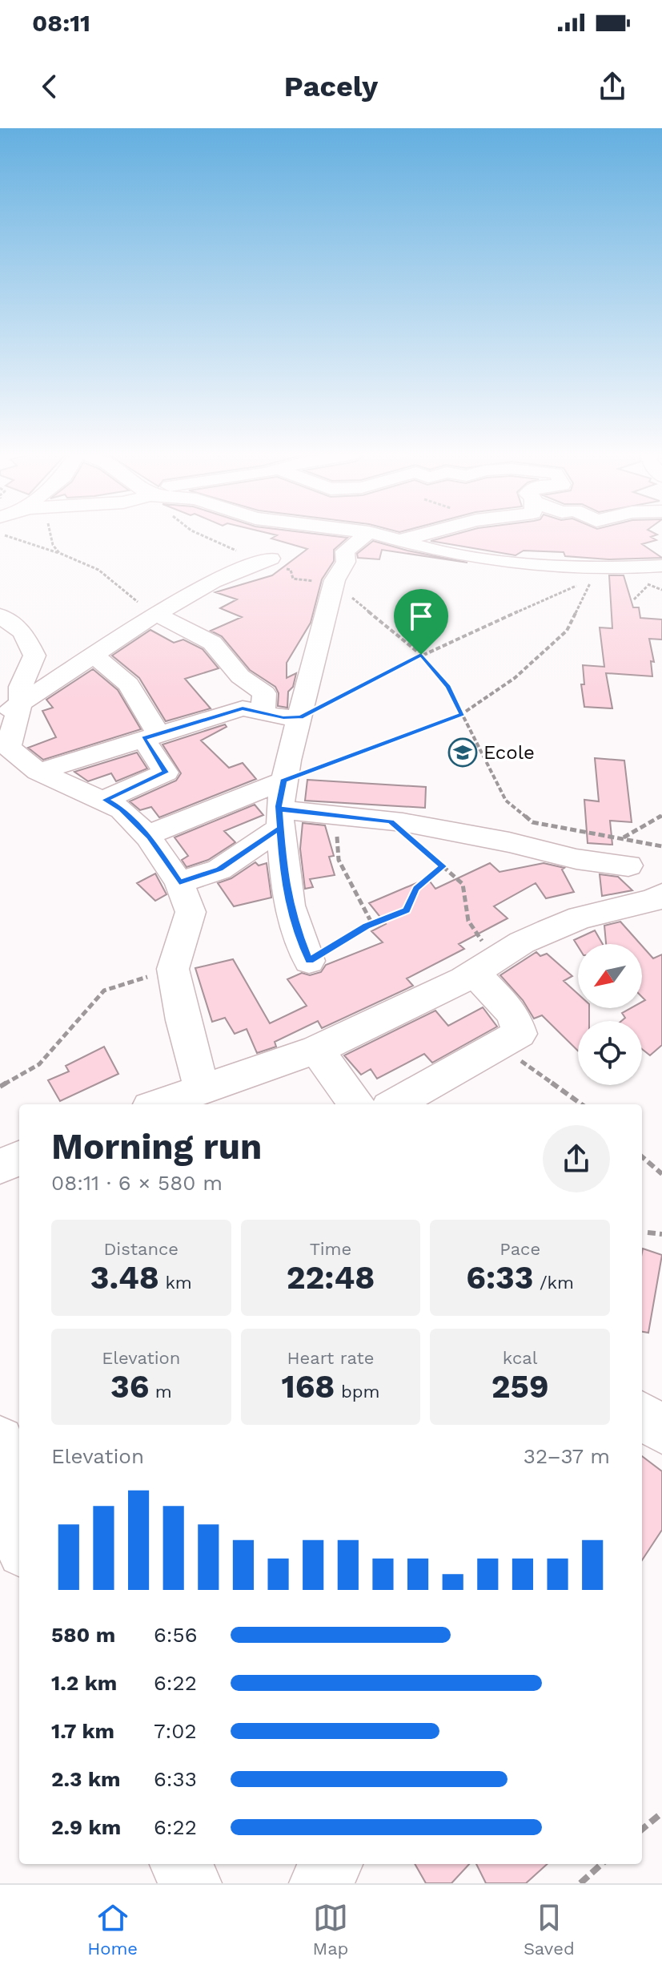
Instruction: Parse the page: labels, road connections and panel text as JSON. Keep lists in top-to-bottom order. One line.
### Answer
{"places":{"school or university":["Ecole"]},"north":"bottom left","page":{"status":"08:11","header":"Pacely","heading":["Morning run","08:11 · 6 × 580 m"],"stats":[["Distance","3.48 km"],["Time","22:48"],["Pace","6:33 /km"],["Elevation","36 m"],["Heart rate","168 bpm"],["kcal","259"]],"chart":["Elevation","32–37 m"],"list":[{"name":"580 m","note":"6:56"},{"name":"1.2 km","note":"6:22"},{"name":"1.7 km","note":"7:02"},{"name":"2.3 km","note":"6:33"},{"name":"2.9 km","note":"6:22"}],"tabs":["Home","Map","Saved"]}}
